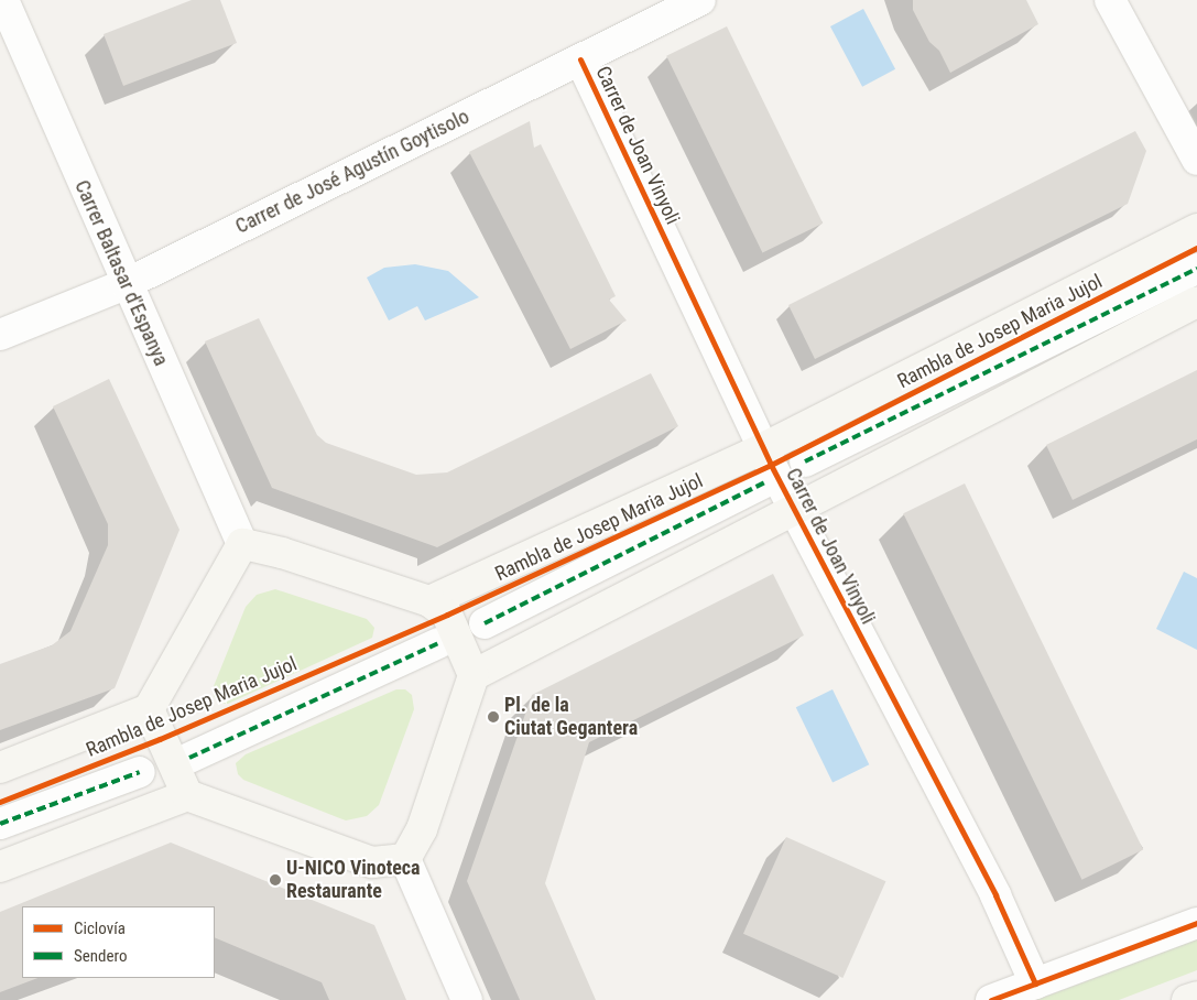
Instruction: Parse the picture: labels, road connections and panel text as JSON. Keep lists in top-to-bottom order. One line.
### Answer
{"streets":{"street":["Carrer de Joan Vinyoli","Carrer de José Agustín Goytisolo","Carrer Baltasar d'Espanya","Rambla de Josep Maria Jujol"]},"crossings":[["Carrer de Joan Vinyoli","Carrer de José Agustín Goytisolo"],["Carrer de Joan Vinyoli","Rambla de Josep Maria Jujol"],["Carrer de José Agustín Goytisolo","Carrer Baltasar d'Espanya"],["Carrer Baltasar d'Espanya","Rambla de Josep Maria Jujol"]],"places":["Pl. de la Ciutat Gegantera","U-NICO Vinoteca Restaurante"],"legend":["Ciclovía","Sendero"]}
